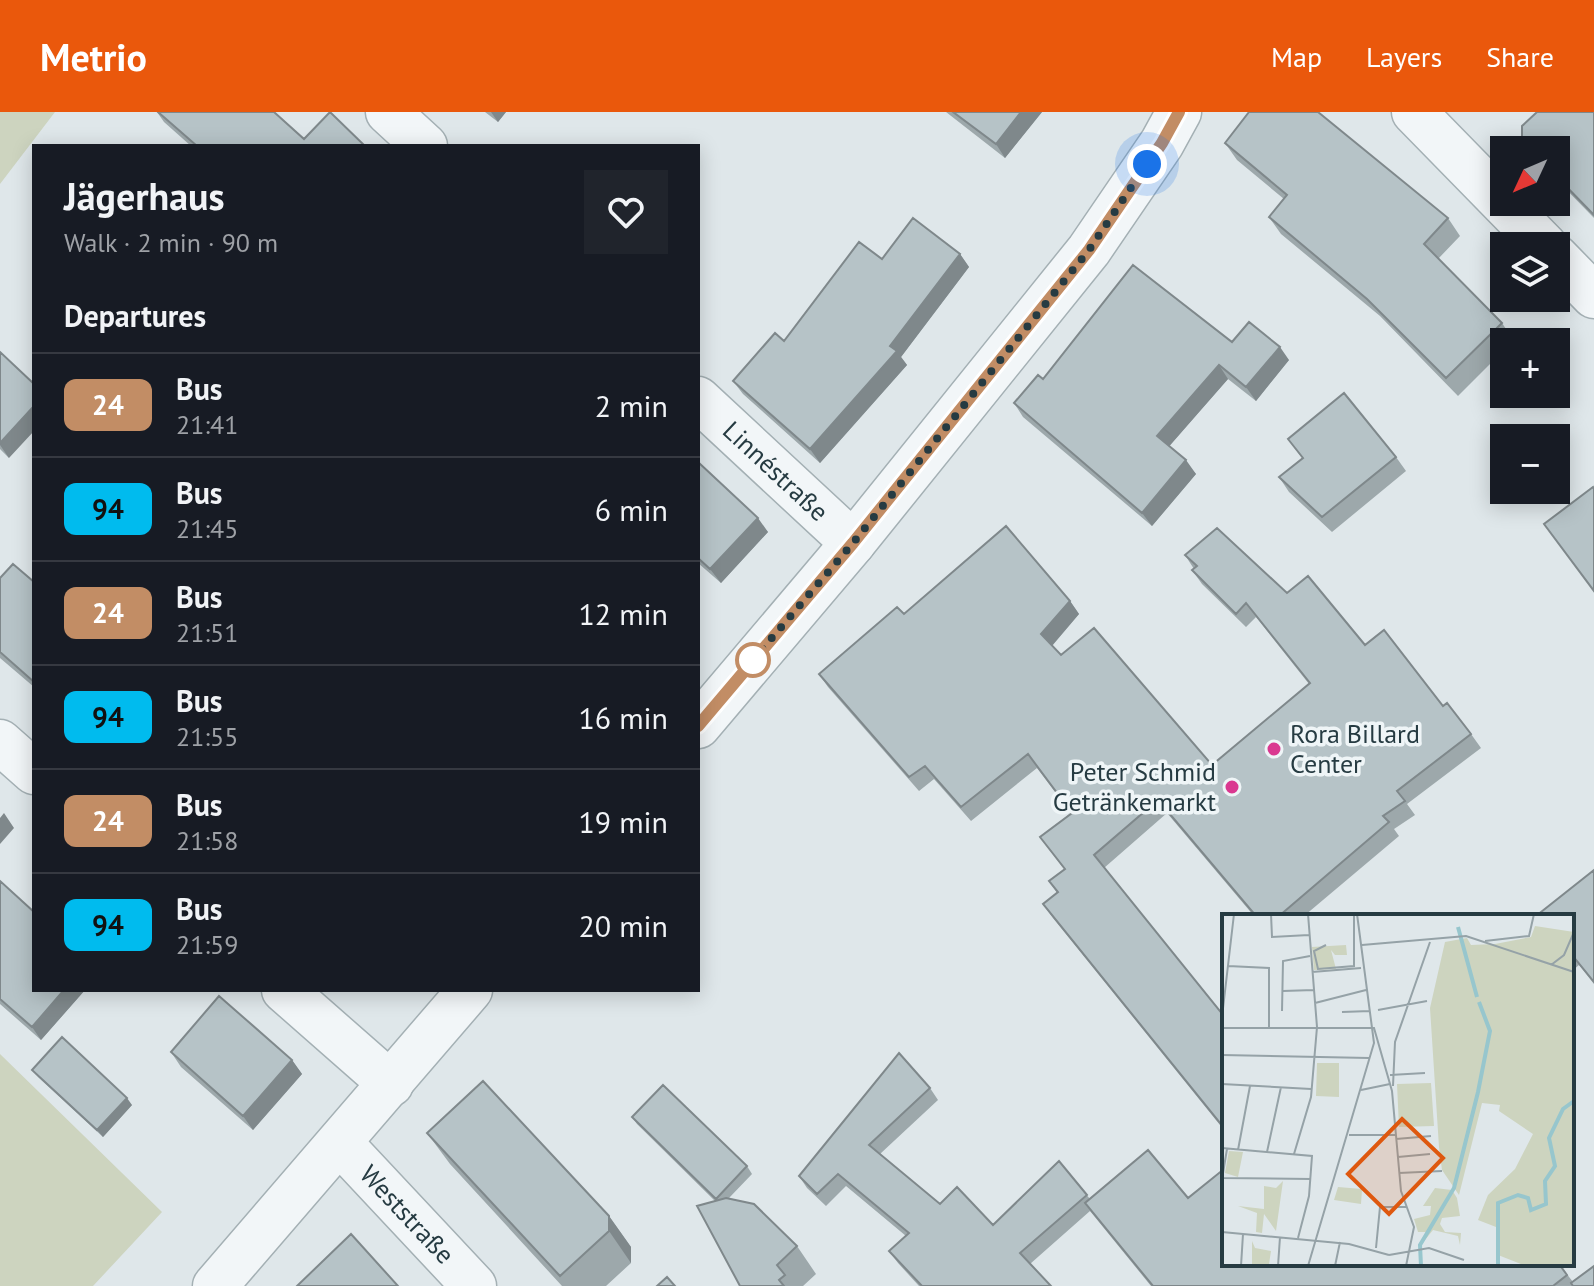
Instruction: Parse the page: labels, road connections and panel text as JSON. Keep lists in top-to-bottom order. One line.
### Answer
{"streets":{"street":["Linnéstraße","Weststraße"]},"places":["Rora Billard Center","Peter Schmid Getränkemarkt"],"lines":["bus line 24"],"north":"bottom left","page":{"header":"Metrio","nav":["Map","Layers","Share"],"map_buttons":["+","−"],"heading":[["Jägerhaus","Walk · 2 min · 90 m"],"Departures"],"list":[{"mark":"24","name":"Bus","note":"21:41","value":"2 min"},{"mark":"94","name":"Bus","note":"21:45","value":"6 min"},{"mark":"24","name":"Bus","note":"21:51","value":"12 min"},{"mark":"94","name":"Bus","note":"21:55","value":"16 min"},{"mark":"24","name":"Bus","note":"21:58","value":"19 min"},{"mark":"94","name":"Bus","note":"21:59","value":"20 min"}]}}
